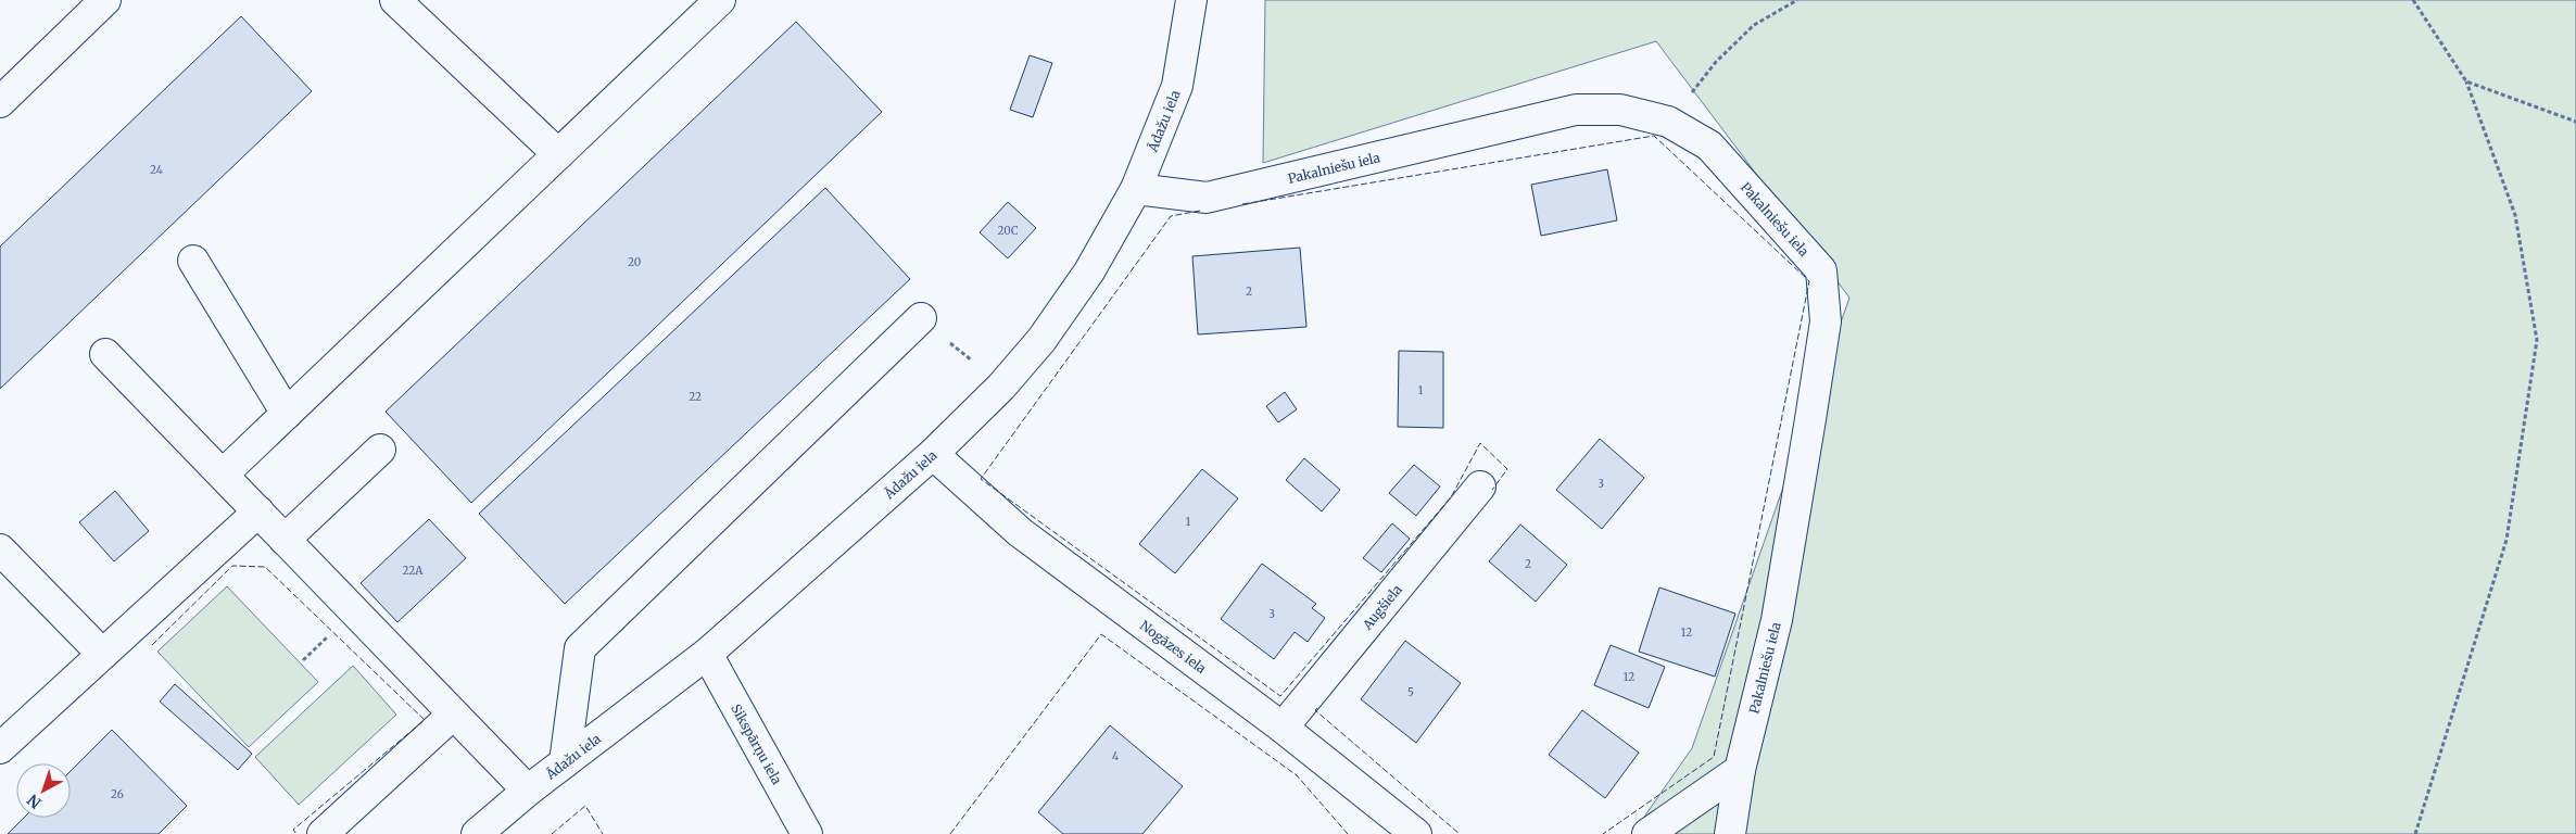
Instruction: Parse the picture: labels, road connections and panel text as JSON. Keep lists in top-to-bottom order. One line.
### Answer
{"streets":{"street":["Ādažu iela","Pakalniešu iela","Augšiela","Nogāzes iela","Sikspārņu iela"]},"crossings":[["Ādažu iela","Pakalniešu iela"],["Ādažu iela","Nogāzes iela"],["Ādažu iela","Sikspārņu iela"],["Augšiela","Nogāzes iela"]],"house_numbers":["24","20C","20","2","1","22","3","1","2","22A","3","12","12","5","4","26"],"north":"bottom left"}
